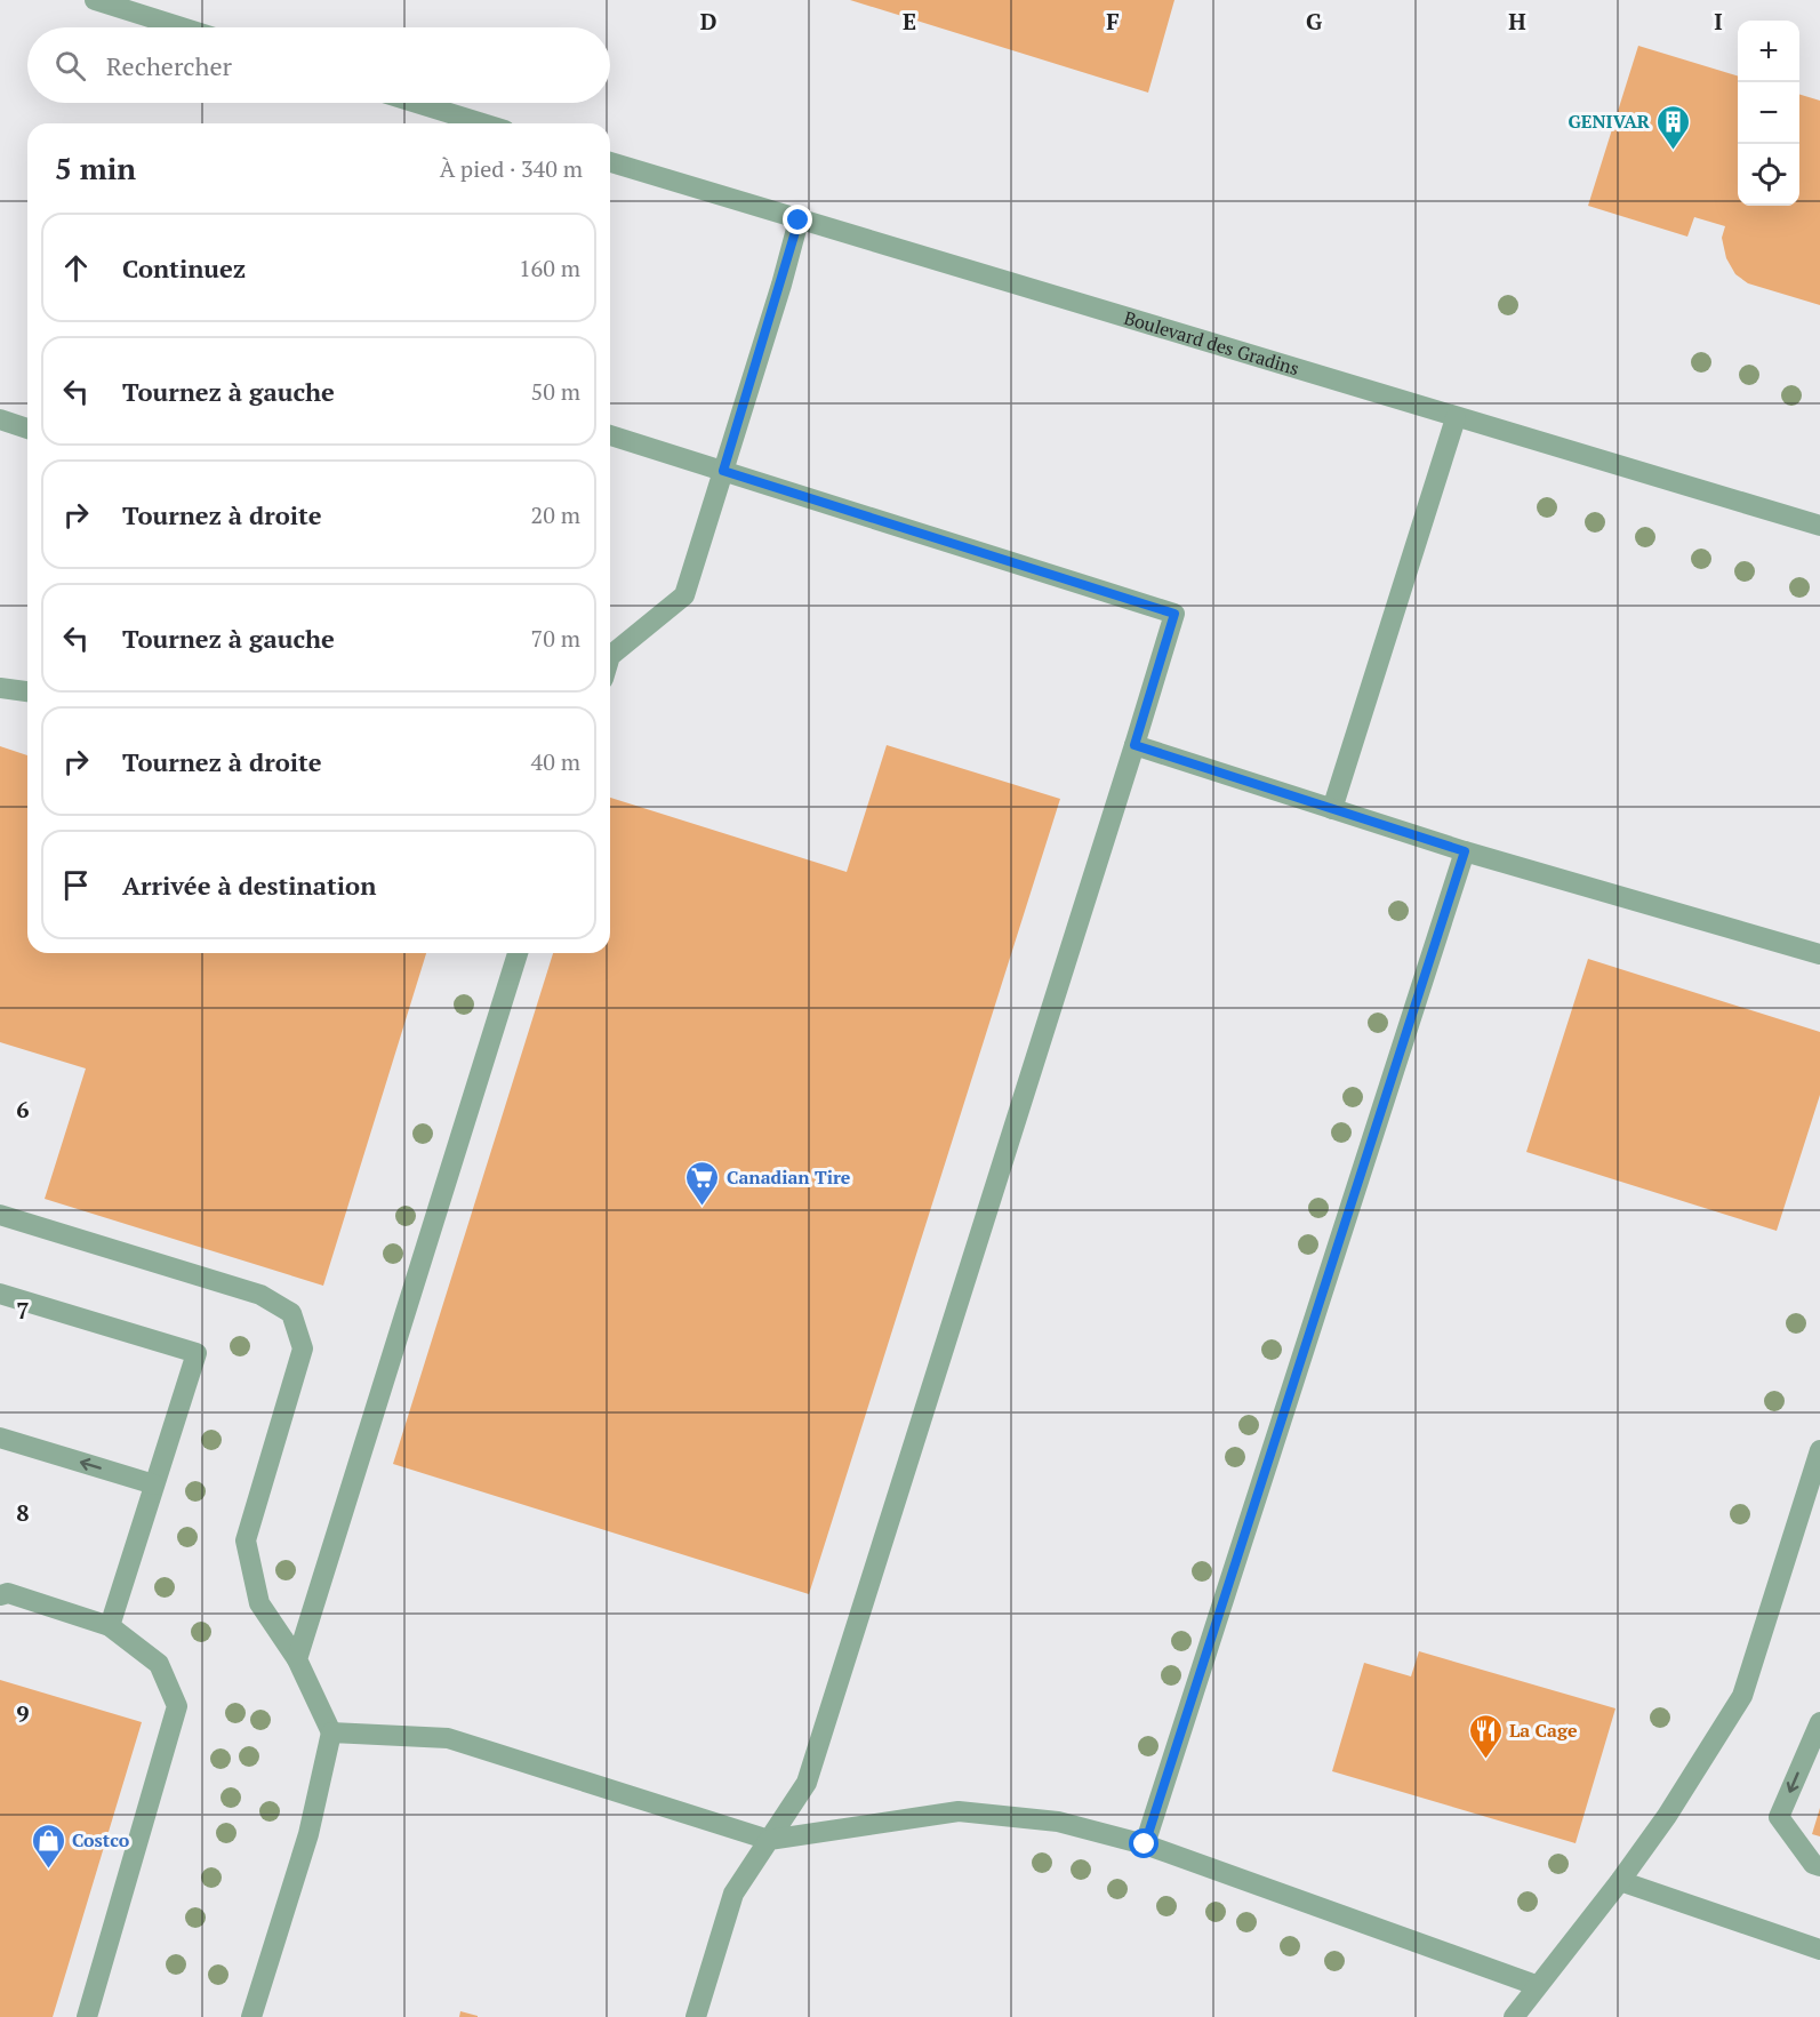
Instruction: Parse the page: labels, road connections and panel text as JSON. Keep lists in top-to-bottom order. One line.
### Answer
{"streets":{"street":["Boulevard des Gradins"]},"places":{"building":["GENIVAR"],"supermarket":["Canadian Tire"],"restaurant":["La Cage"],"shop":["Costco"]},"page":{"map_buttons":["+","−"],"search":"Rechercher","heading":["5 min","À pied · 340 m"],"list":[["Continuez","160 m"],["Tournez à gauche","50 m"],["Tournez à droite","20 m"],["Tournez à gauche","70 m"],["Tournez à droite","40 m"],"Arrivée à destination"]},"grid":{"columns":["D","E","F","G","H","I"],"rows":["6","7","8","9"]}}
